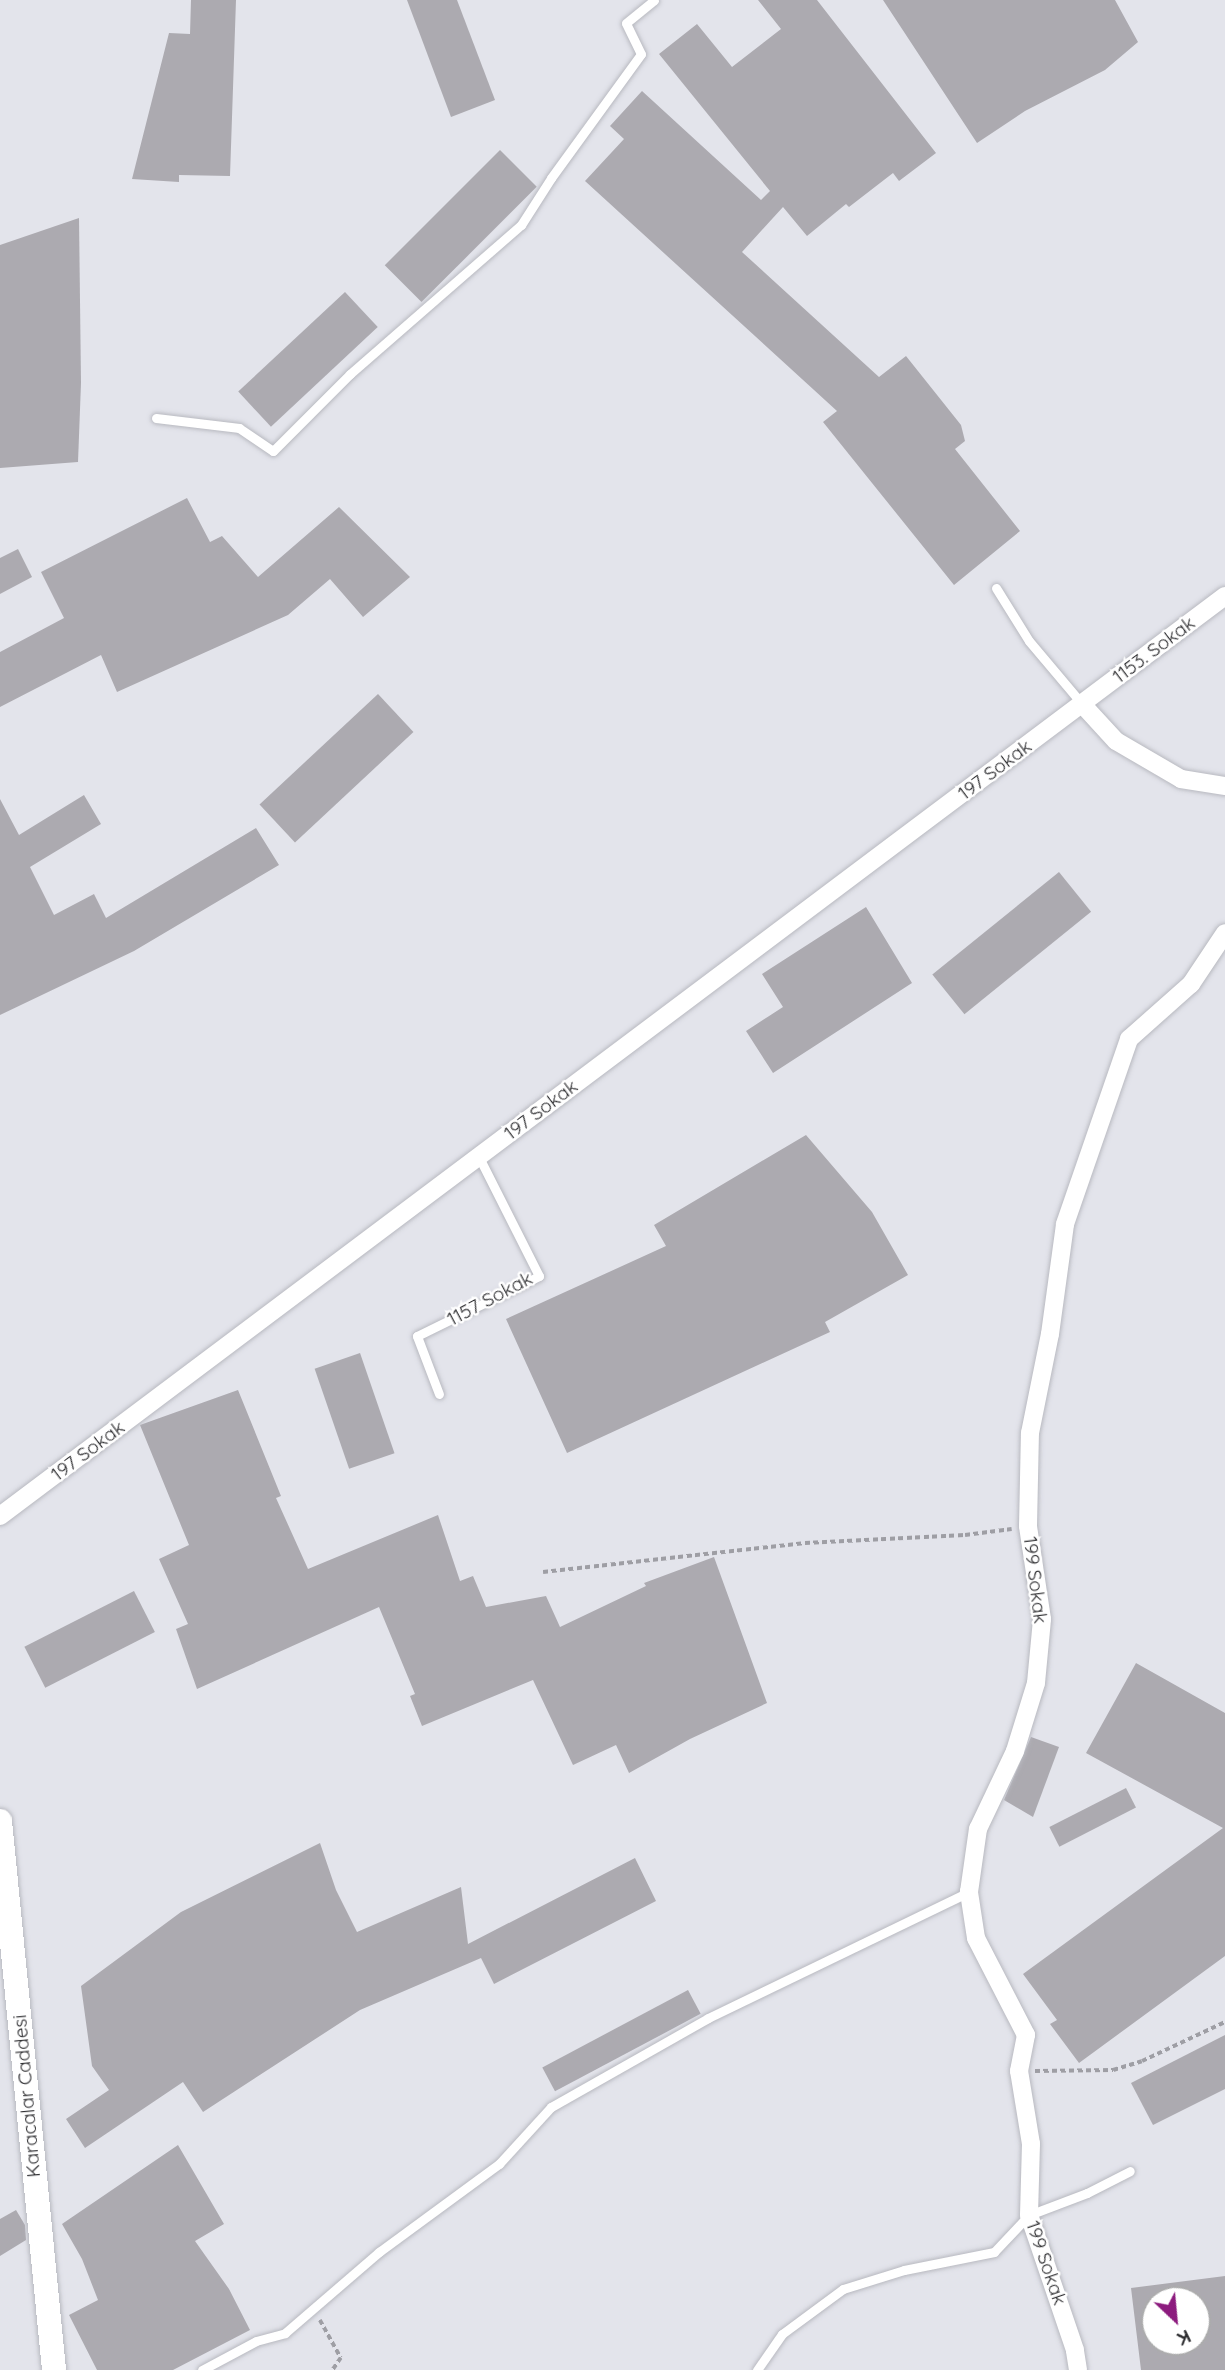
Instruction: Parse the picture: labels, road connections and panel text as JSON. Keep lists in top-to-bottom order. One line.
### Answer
{"streets":{"street":["1153. Sokak","197 Sokak","199 Sokak","Karacalar Caddesi"],"lane":["1157 Sokak"]},"crossings":[["1153. Sokak","197 Sokak"],["197 Sokak","1157 Sokak"]],"north":"bottom right"}
